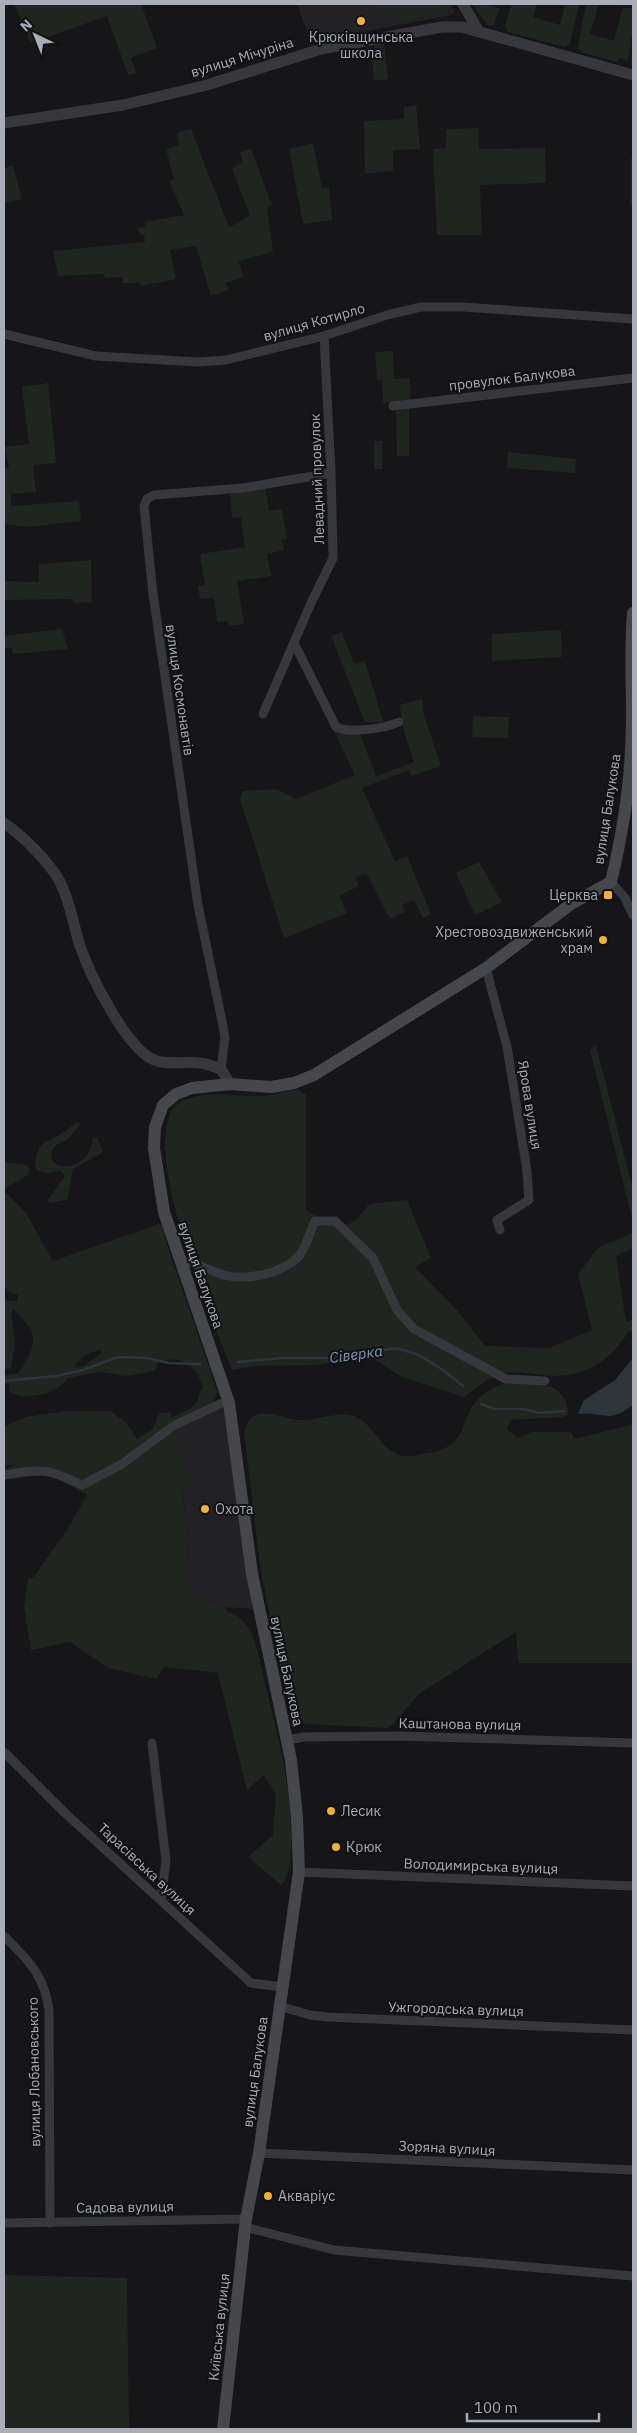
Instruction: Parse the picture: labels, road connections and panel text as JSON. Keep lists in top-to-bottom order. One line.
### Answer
{"streets":{"main road":["вулиця Балукова","Київська вулиця"],"street":["вулиця Мічуріна","вулиця Котирло","провулок Балукова","Левадний провулок","вулиця Космонавтів","Ярова вулиця","Каштанова вулиця","Володимирська вулиця","Тарасівська вулиця","Ужгородська вулиця","вулиця Лобановського","Зоряна вулиця","Садова вулиця"]},"crossings":[["вулиця Котирло","Левадний провулок"],["Левадний провулок","вулиця Космонавтів"],["вулиця Балукова","Ярова вулиця"],["вулиця Балукова","Каштанова вулиця"],["вулиця Балукова","Володимирська вулиця"],["вулиця Балукова","Тарасівська вулиця"],["вулиця Балукова","Ужгородська вулиця"],["вулиця Балукова","Зоряна вулиця"],["вулиця Балукова","Садова вулиця"],["вулиця Балукова","Київська вулиця"],["вулиця Лобановського","Садова вулиця"],["Садова вулиця","Київська вулиця"]],"water":["Сіверка"],"places":{"other":["Крюківщинська школа","Хрестовоздвиженський храм","Охота","Лесик","Крюк","Акваріус"],"transit":["Церква"]},"scale_bar":"100 m","north":"top left"}
